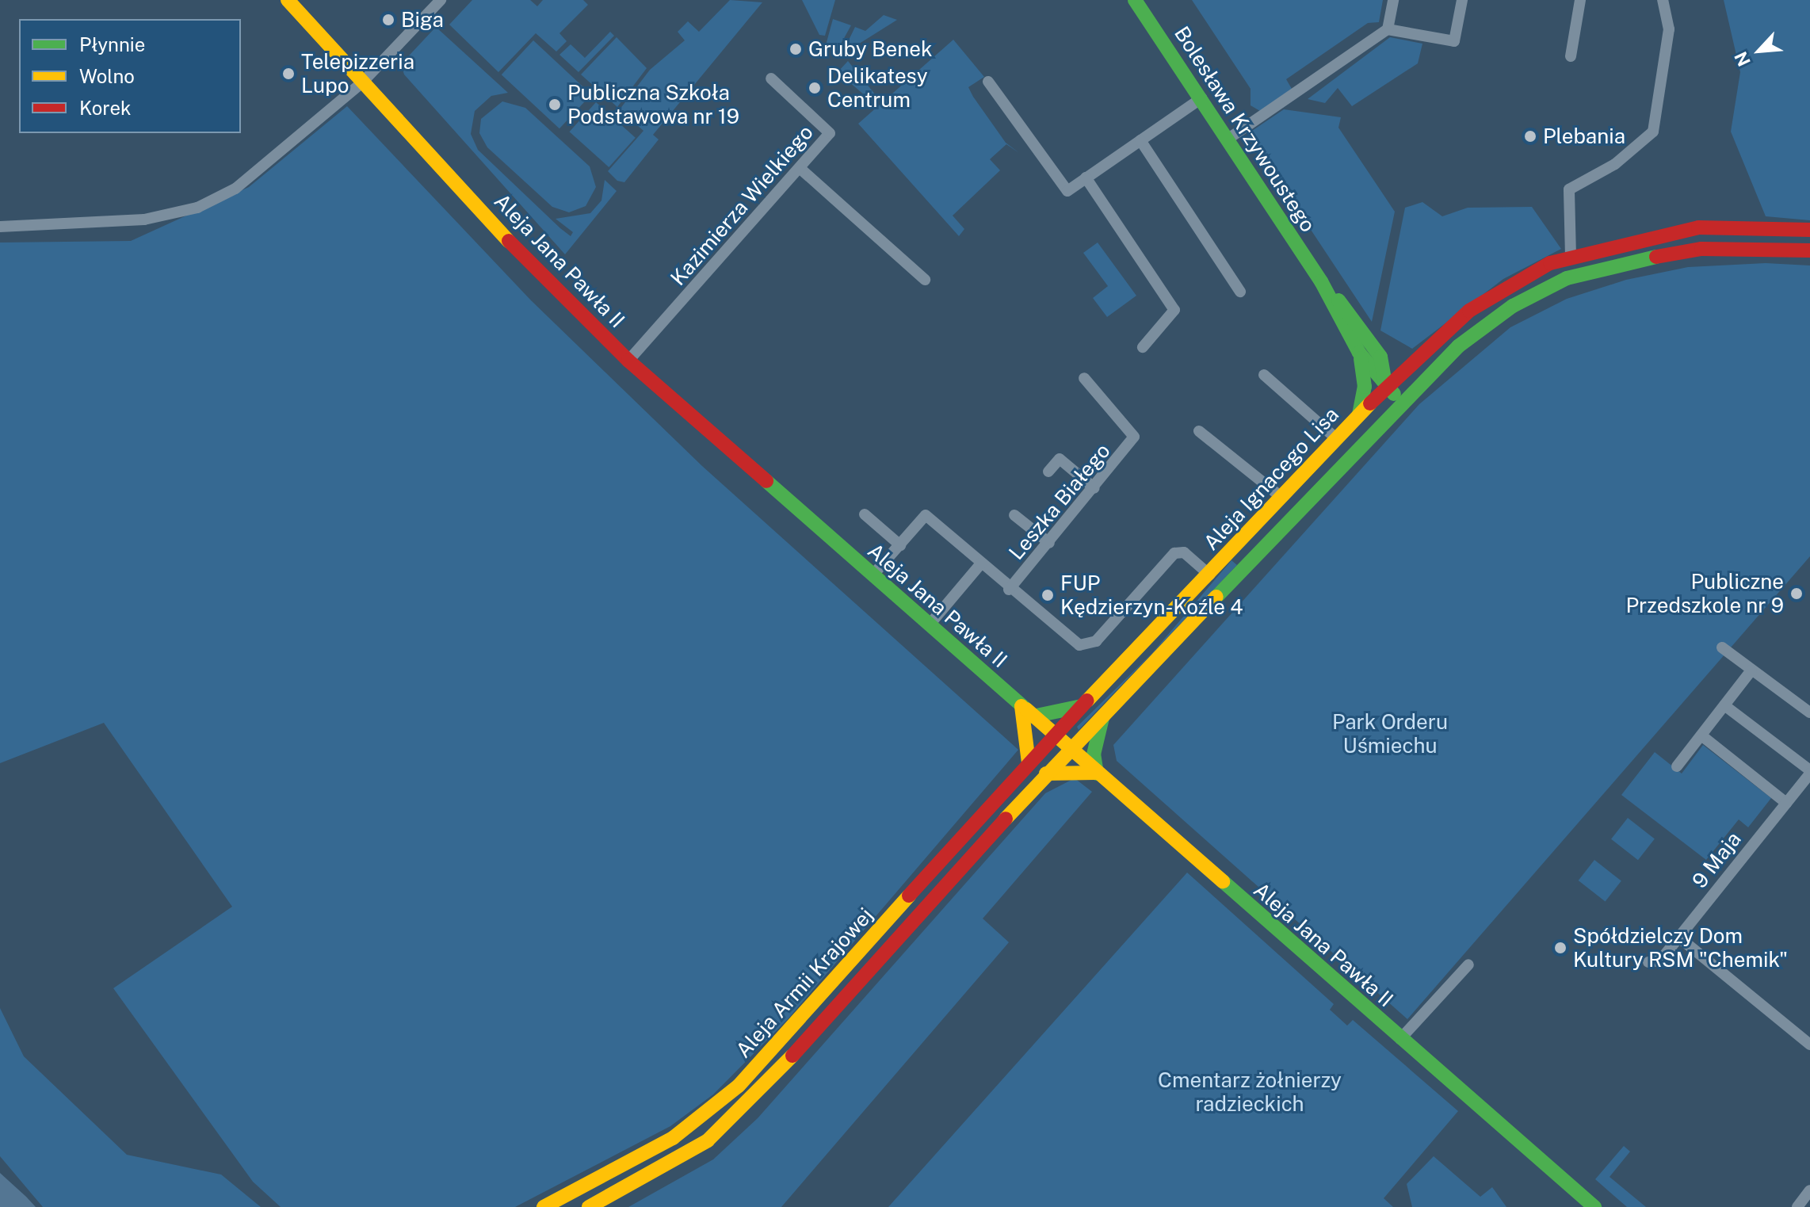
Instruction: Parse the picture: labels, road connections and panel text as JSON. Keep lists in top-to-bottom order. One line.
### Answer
{"streets":{"main road":["Bolesława Krzywoustego","Aleja Jana Pawła II","Aleja Ignacego Lisa","Aleja Armii Krajowej"],"street":["Kazimierza Wielkiego","Leszka Białego","9 Maja"]},"crossings":[["Bolesława Krzywoustego","Aleja Ignacego Lisa"],["Kazimierza Wielkiego","Aleja Jana Pawła II"],["Aleja Jana Pawła II","Aleja Ignacego Lisa"],["Aleja Jana Pawła II","Aleja Armii Krajowej"],["Aleja Ignacego Lisa","Aleja Armii Krajowej"]],"parks":["Park Orderu Uśmiechu","Cmentarz żołnierzy radzieckich"],"places":["Biga","Gruby Benek","Telepizzeria Lupo","Delikatesy Centrum","Publiczna Szkoła Podstawowa nr 19","Plebania","Publiczne Przedszkole nr 9","FUP Kędzierzyn-Koźle 4","Spółdzielczy Dom Kultury RSM \"Chemik\""],"legend":["Płynnie","Wolno","Korek"],"north":"bottom left"}
